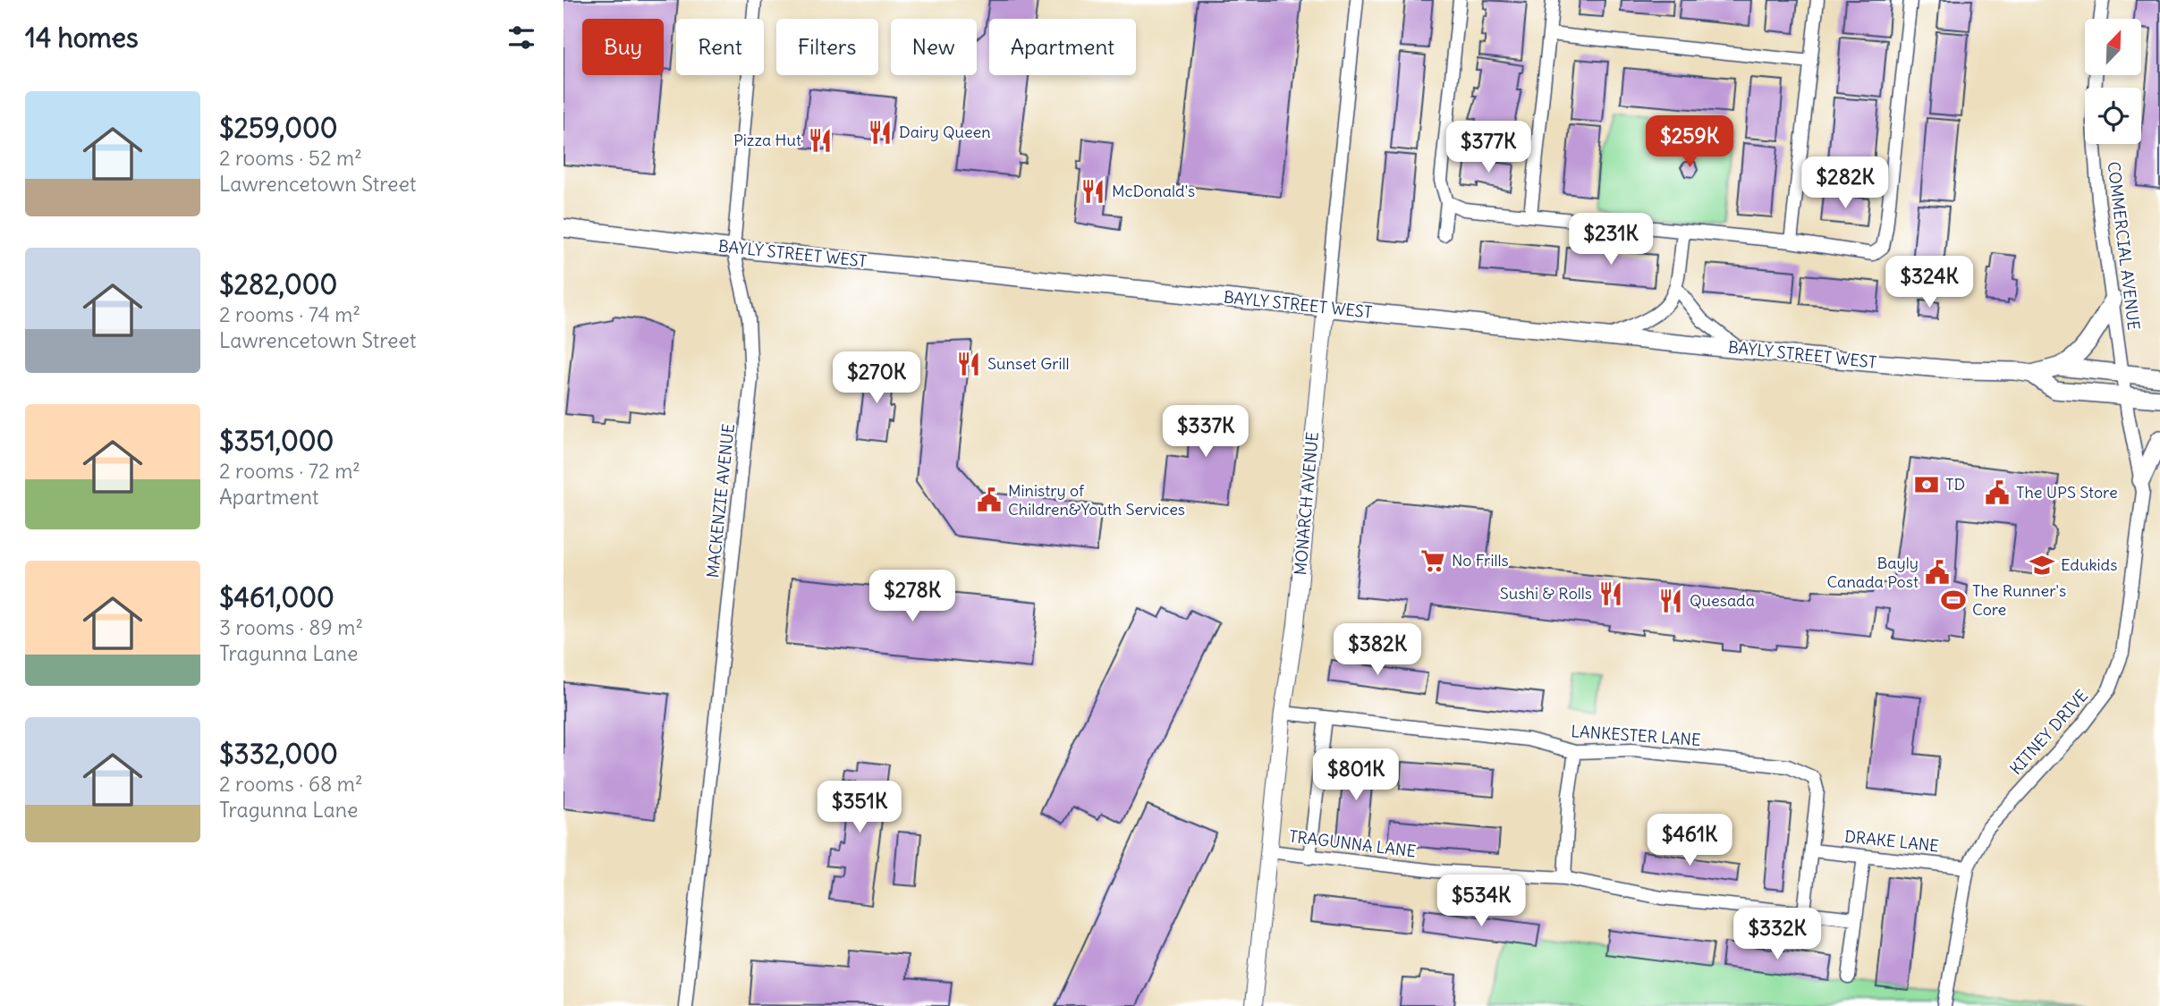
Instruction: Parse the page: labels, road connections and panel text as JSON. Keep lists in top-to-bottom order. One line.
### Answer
{"streets":{"main road":["BAYLY STREET WEST"],"street":["COMMERCIAL AVENUE","MACKENZIE AVENUE","MONARCH AVENUE","KITNEY DRIVE","LANKESTER LANE","DRAKE LANE","TRAGUNNA LANE"]},"crossings":[["COMMERCIAL AVENUE","BAYLY STREET WEST"],["COMMERCIAL AVENUE","KITNEY DRIVE"],["BAYLY STREET WEST","MACKENZIE AVENUE"],["BAYLY STREET WEST","MONARCH AVENUE"],["BAYLY STREET WEST","KITNEY DRIVE"],["MONARCH AVENUE","LANKESTER LANE"],["MONARCH AVENUE","TRAGUNNA LANE"],["KITNEY DRIVE","DRAKE LANE"],["LANKESTER LANE","DRAKE LANE"],["LANKESTER LANE","TRAGUNNA LANE"]],"places":{"restaurant":["Dairy Queen","Pizza Hut","McDonald's","Sunset Grill","Sushi & Rolls","Quesada"],"bank":["TD"],"public building":["The UPS Store","Ministry of Children&Youth Services","Bayly Canada Post"],"supermarket":["No Frills"],"school or university":["Edukids"],"sports":["The Runner's Core"]},"north":"top right","page":{"heading":"14 homes","chip":["Buy","Rent","Filters","New","Apartment"],"list":[{"name":"$259,000","note":"2 rooms · 52 m² · Lawrencetown Street"},{"name":"$282,000","note":"2 rooms · 74 m² · Lawrencetown Street"},{"name":"$351,000","note":"2 rooms · 72 m² · Apartment"},{"name":"$461,000","note":"3 rooms · 89 m² · Tragunna Lane"},{"name":"$332,000","note":"2 rooms · 68 m² · Tragunna Lane"}],"price":["$259K","$377K","$282K","$231K","$324K","$270K","$337K","$278K","$382K","$801K","$351K","$461K","$534K","$332K"]}}
